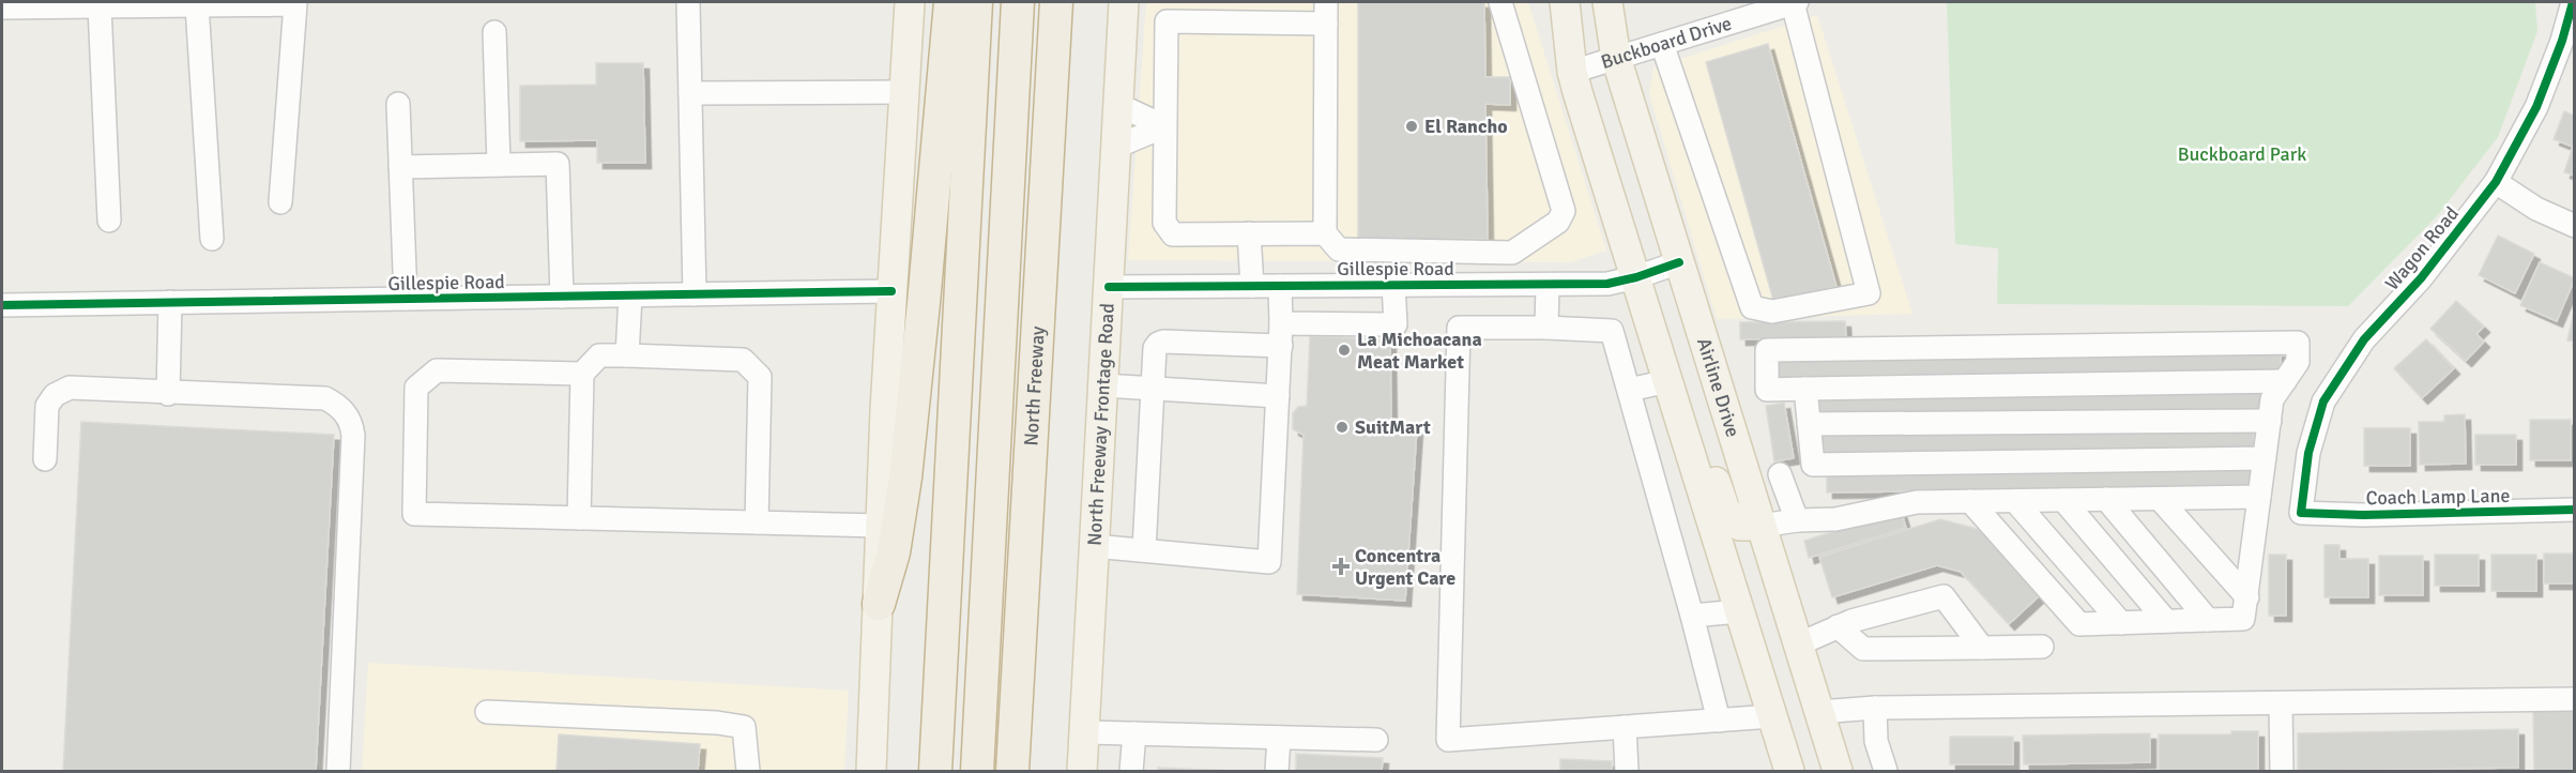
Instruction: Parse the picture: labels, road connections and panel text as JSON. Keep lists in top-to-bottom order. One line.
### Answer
{"streets":{"highway":["North Freeway"],"main road":["Airline Drive","North Freeway Frontage Road"],"street":["Buckboard Drive","Wagon Road","Gillespie Road","Coach Lamp Lane"]},"crossings":[["Buckboard Drive","Airline Drive"],["Wagon Road","Coach Lamp Lane"],["Gillespie Road","Airline Drive"],["Gillespie Road","North Freeway Frontage Road"]],"parks":["Buckboard Park"],"places":{"other":["El Rancho","La Michoacana Meat Market","SuitMart"],"health":["Concentra Urgent Care"]}}
